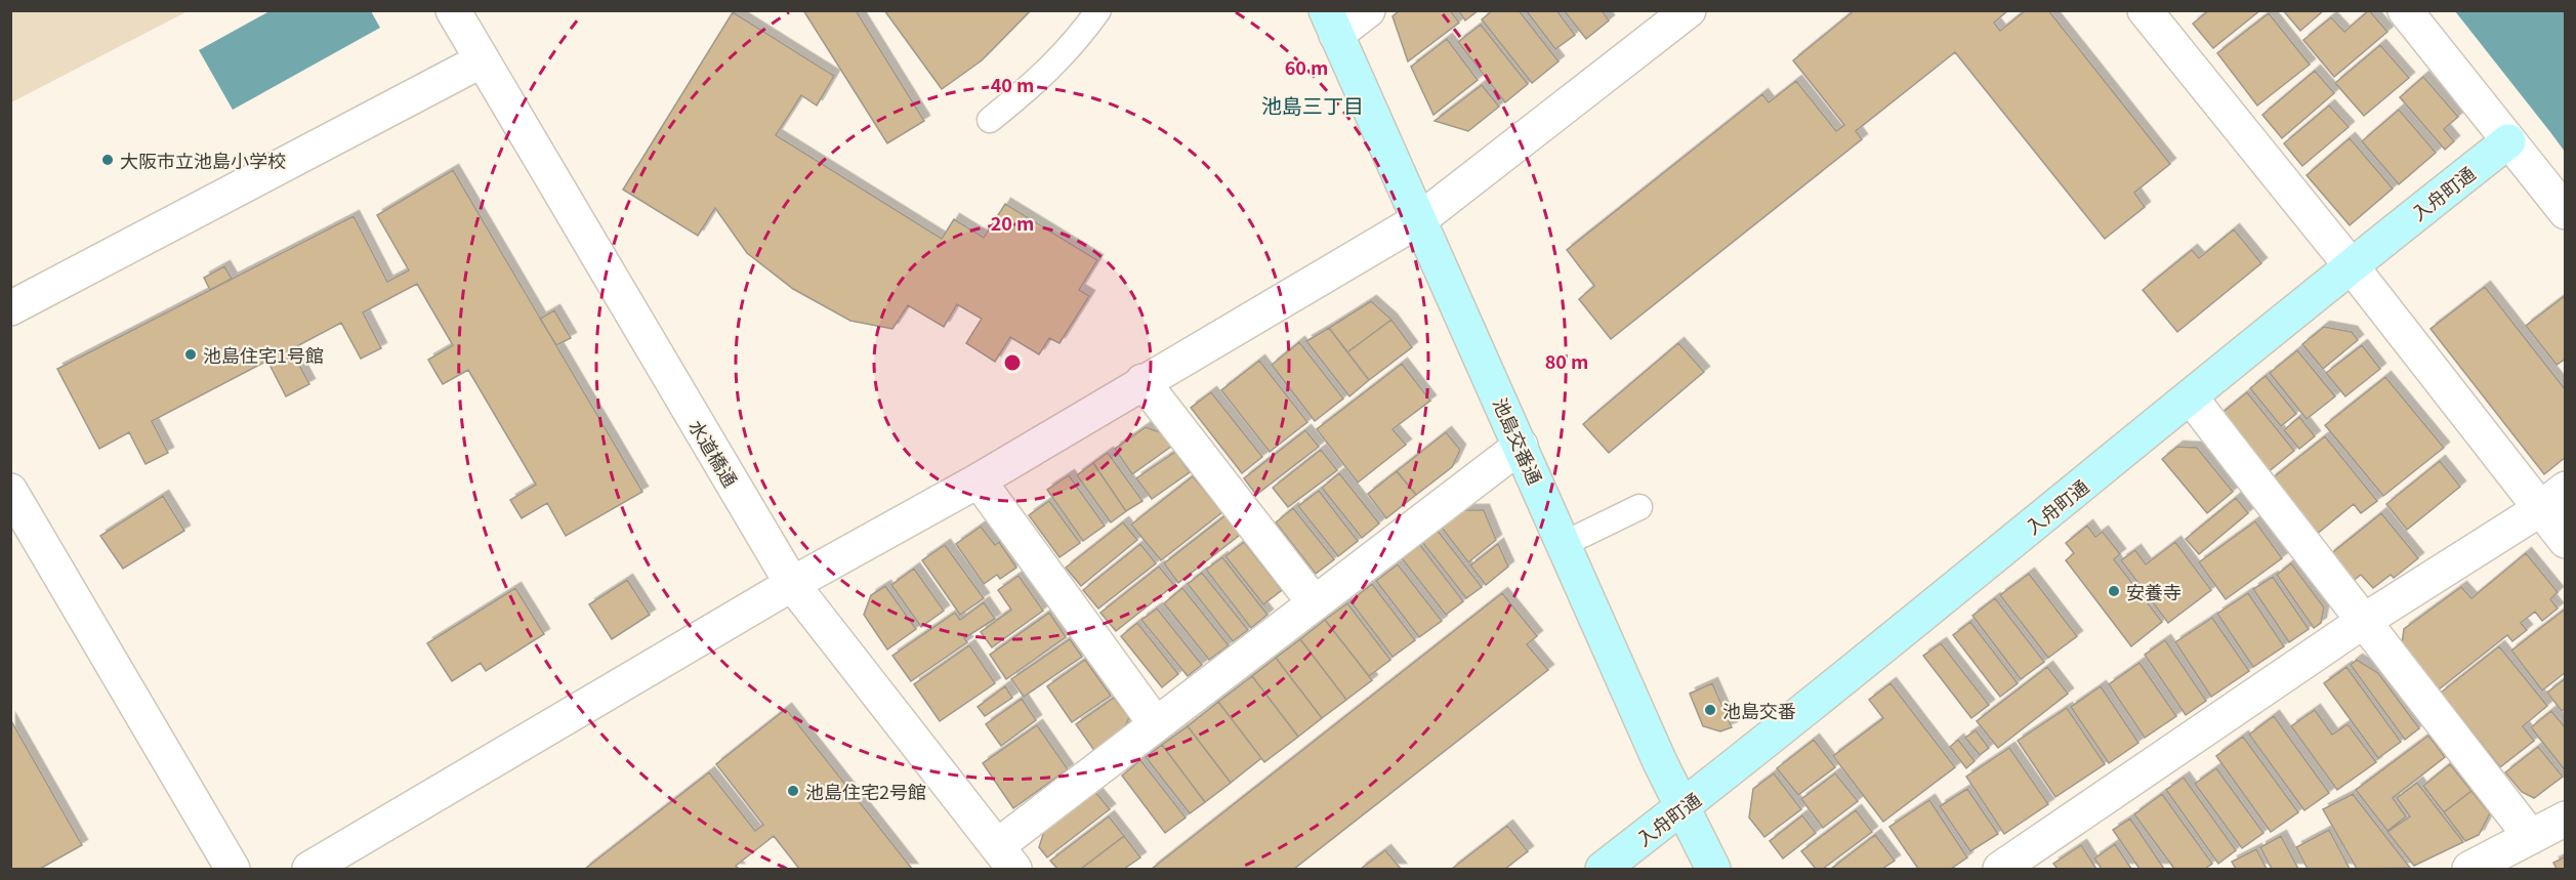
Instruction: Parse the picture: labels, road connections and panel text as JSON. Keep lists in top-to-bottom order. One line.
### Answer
{"streets":{"street":["入舟町通","池島交番通","水道橋通"]},"crossings":[["入舟町通","池島交番通"]],"districts":["池島三丁目"],"places":["大阪市立池島小学校","池島住宅1号館","安養寺","池島交番","池島住宅2号館"],"rings":["60 m","40 m","20 m","80 m"]}
